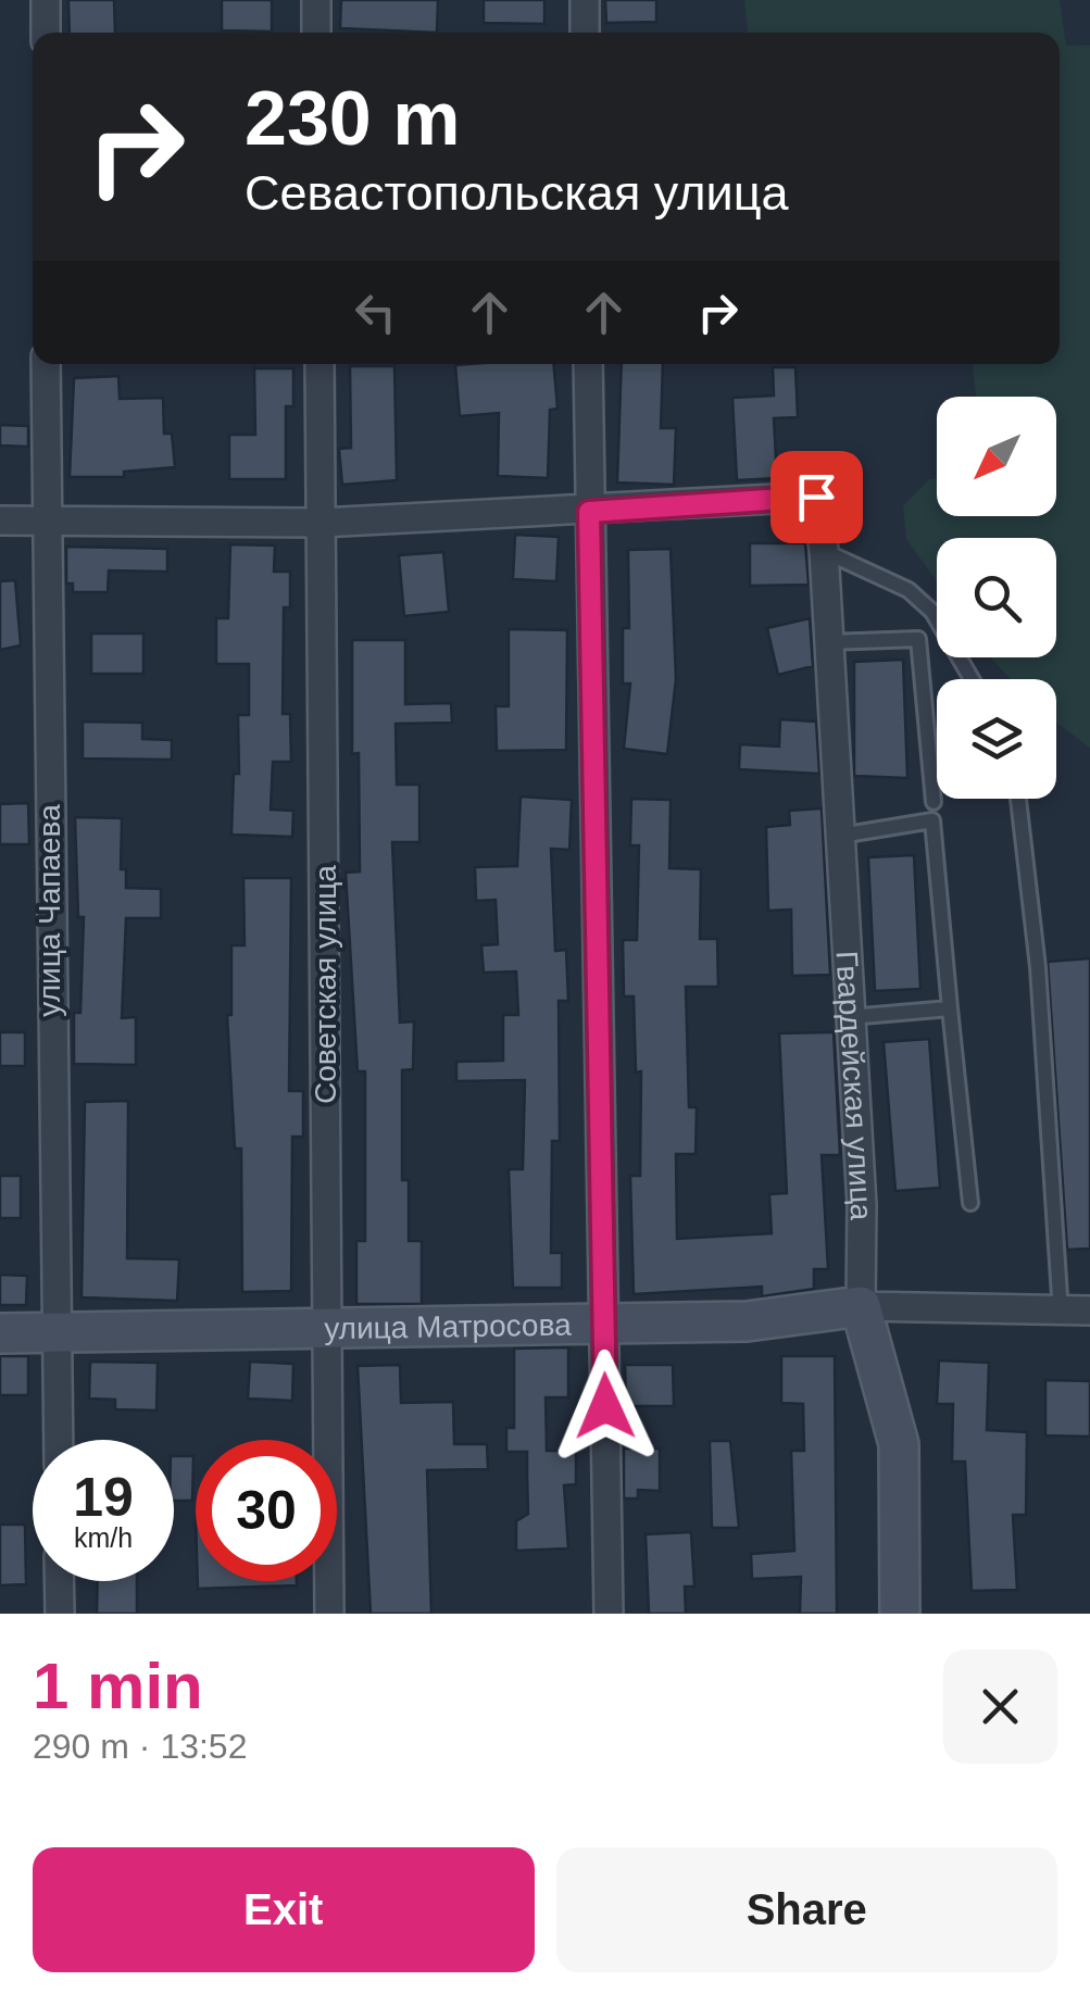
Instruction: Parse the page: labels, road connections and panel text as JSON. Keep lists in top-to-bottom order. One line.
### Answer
{"streets":{"street":["улица Чапаева","Советская улица","Гвардейская улица","улица Матросова"]},"crossings":[["улица Чапаева","улица Матросова"],["Советская улица","улица Матросова"],["Гвардейская улица","улица Матросова"]],"north":"bottom left","page":{"turn":["230 m","Севастопольская улица"],"speed":"19 km/h","limit":"30","heading":["1 min","290 m · 13:52"],"buttons":["Exit","Share"]}}
